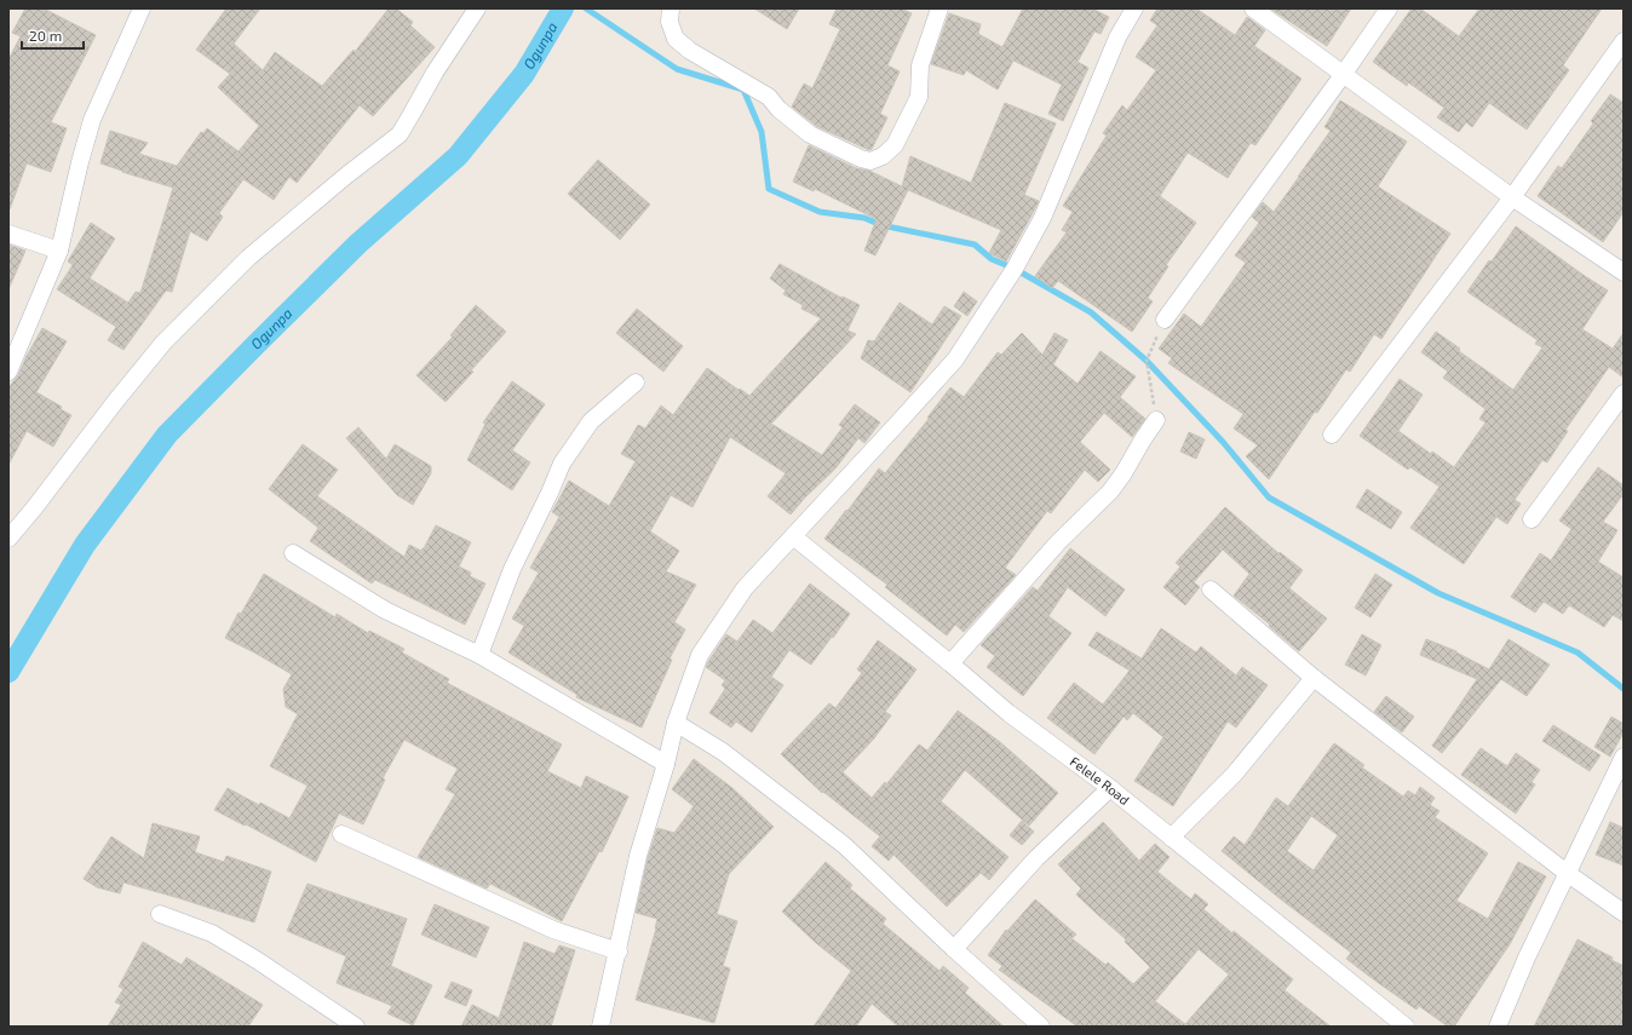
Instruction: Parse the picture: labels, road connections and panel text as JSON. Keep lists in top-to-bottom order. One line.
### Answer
{"streets":{"street":["Felele Road"]},"water":["Ogunpa"],"scale_bar":"20 m"}
